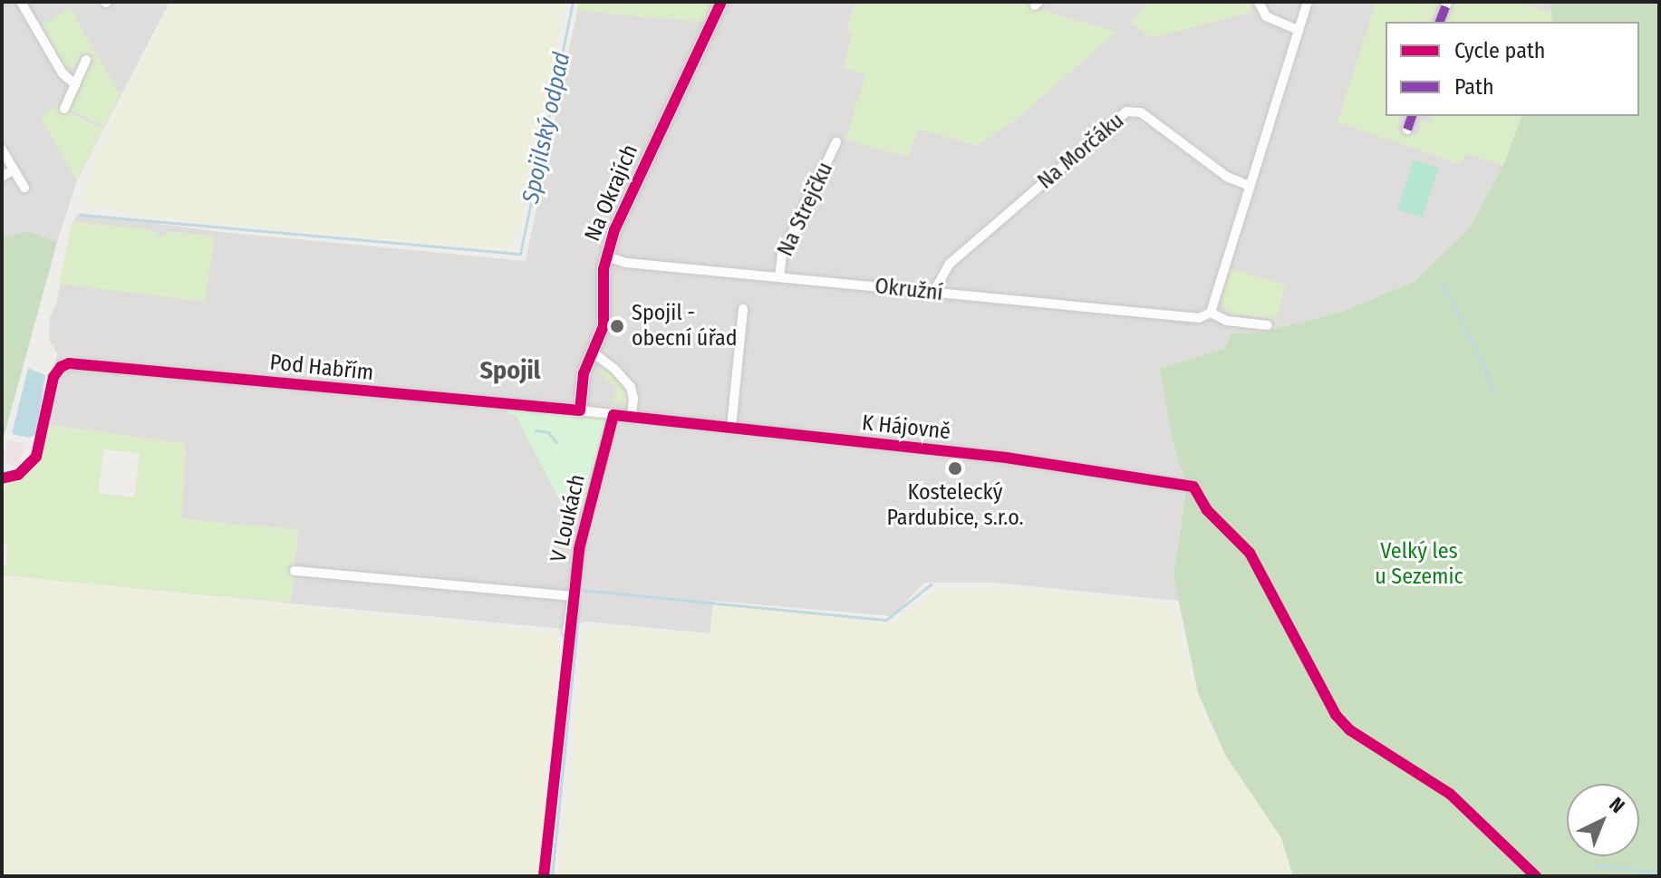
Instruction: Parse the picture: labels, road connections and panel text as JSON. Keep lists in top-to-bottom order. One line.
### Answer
{"streets":{"street":["Na Morčáku","Na Okrajích","Na Strejčku","Okružní","Pod Habřím","K Hájovně","V Loukách"]},"crossings":[["Na Morčáku","Okružní"],["Na Okrajích","Okružní"],["Na Okrajích","Pod Habřím"],["Na Okrajích","K Hájovně"],["Na Strejčku","Okružní"],["Pod Habřím","K Hájovně"],["K Hájovně","V Loukách"]],"districts":["Spojil"],"water":["Spojilský odpad"],"parks":["Velký les u Sezemic"],"places":["Spojil - obecní úřad","Kostelecký Pardubice, s.r.o."],"legend":["Cycle path","Path"],"north":"top right"}
